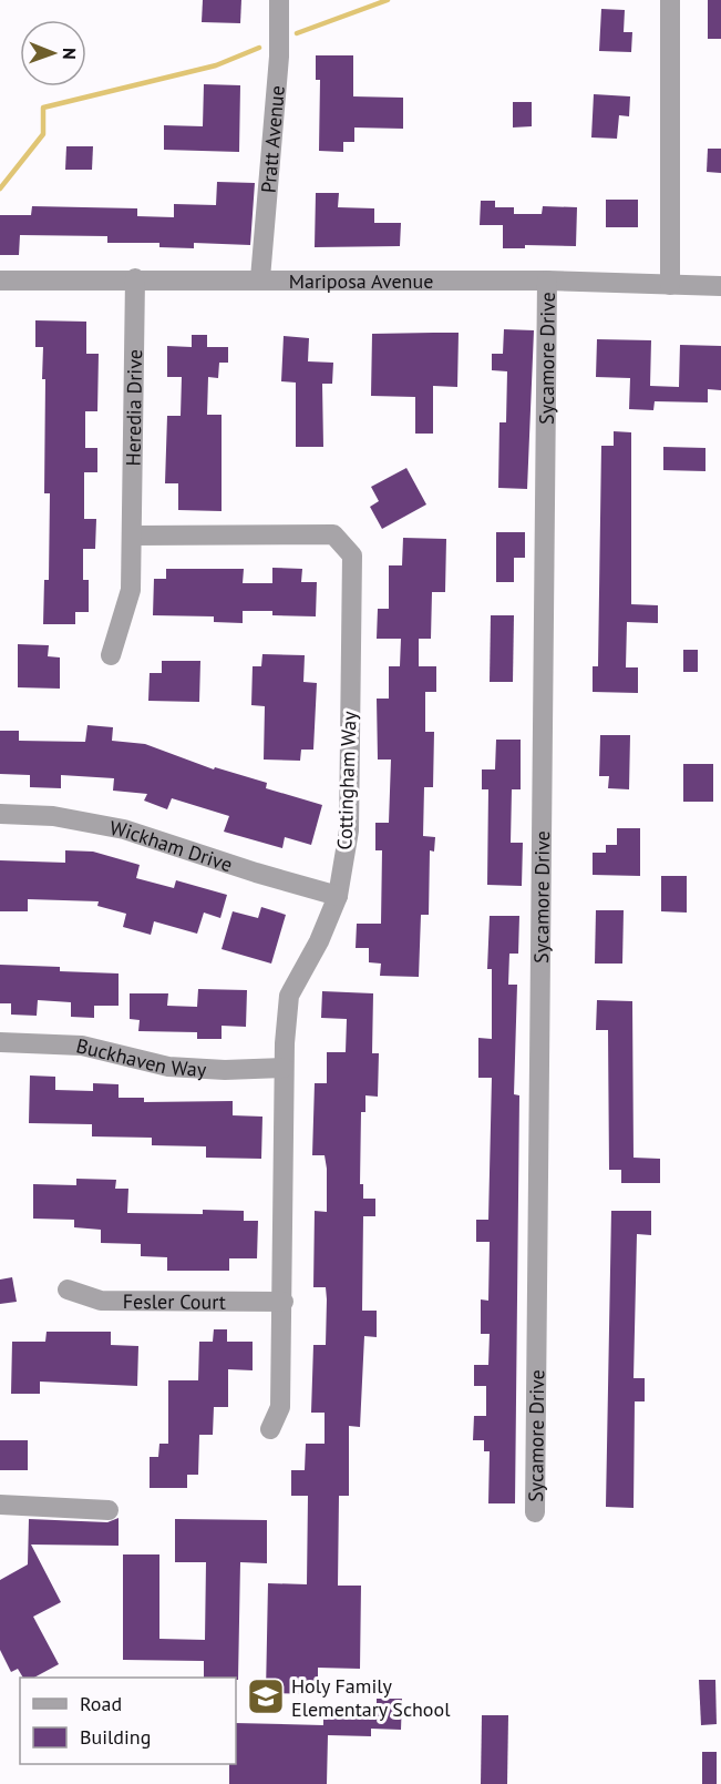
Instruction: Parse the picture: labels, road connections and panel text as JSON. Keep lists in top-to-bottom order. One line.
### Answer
{"streets":{"street":["Pratt Avenue","Mariposa Avenue","Sycamore Drive","Heredia Drive","Cottingham Way","Wickham Drive","Buckhaven Way","Fesler Court"]},"crossings":[["Pratt Avenue","Mariposa Avenue"],["Mariposa Avenue","Sycamore Drive"],["Mariposa Avenue","Heredia Drive"],["Heredia Drive","Cottingham Way"],["Cottingham Way","Wickham Drive"],["Cottingham Way","Buckhaven Way"],["Cottingham Way","Fesler Court"]],"places":{"school or university":["Holy Family Elementary School"]},"legend":["Road","Building"],"north":"right"}
